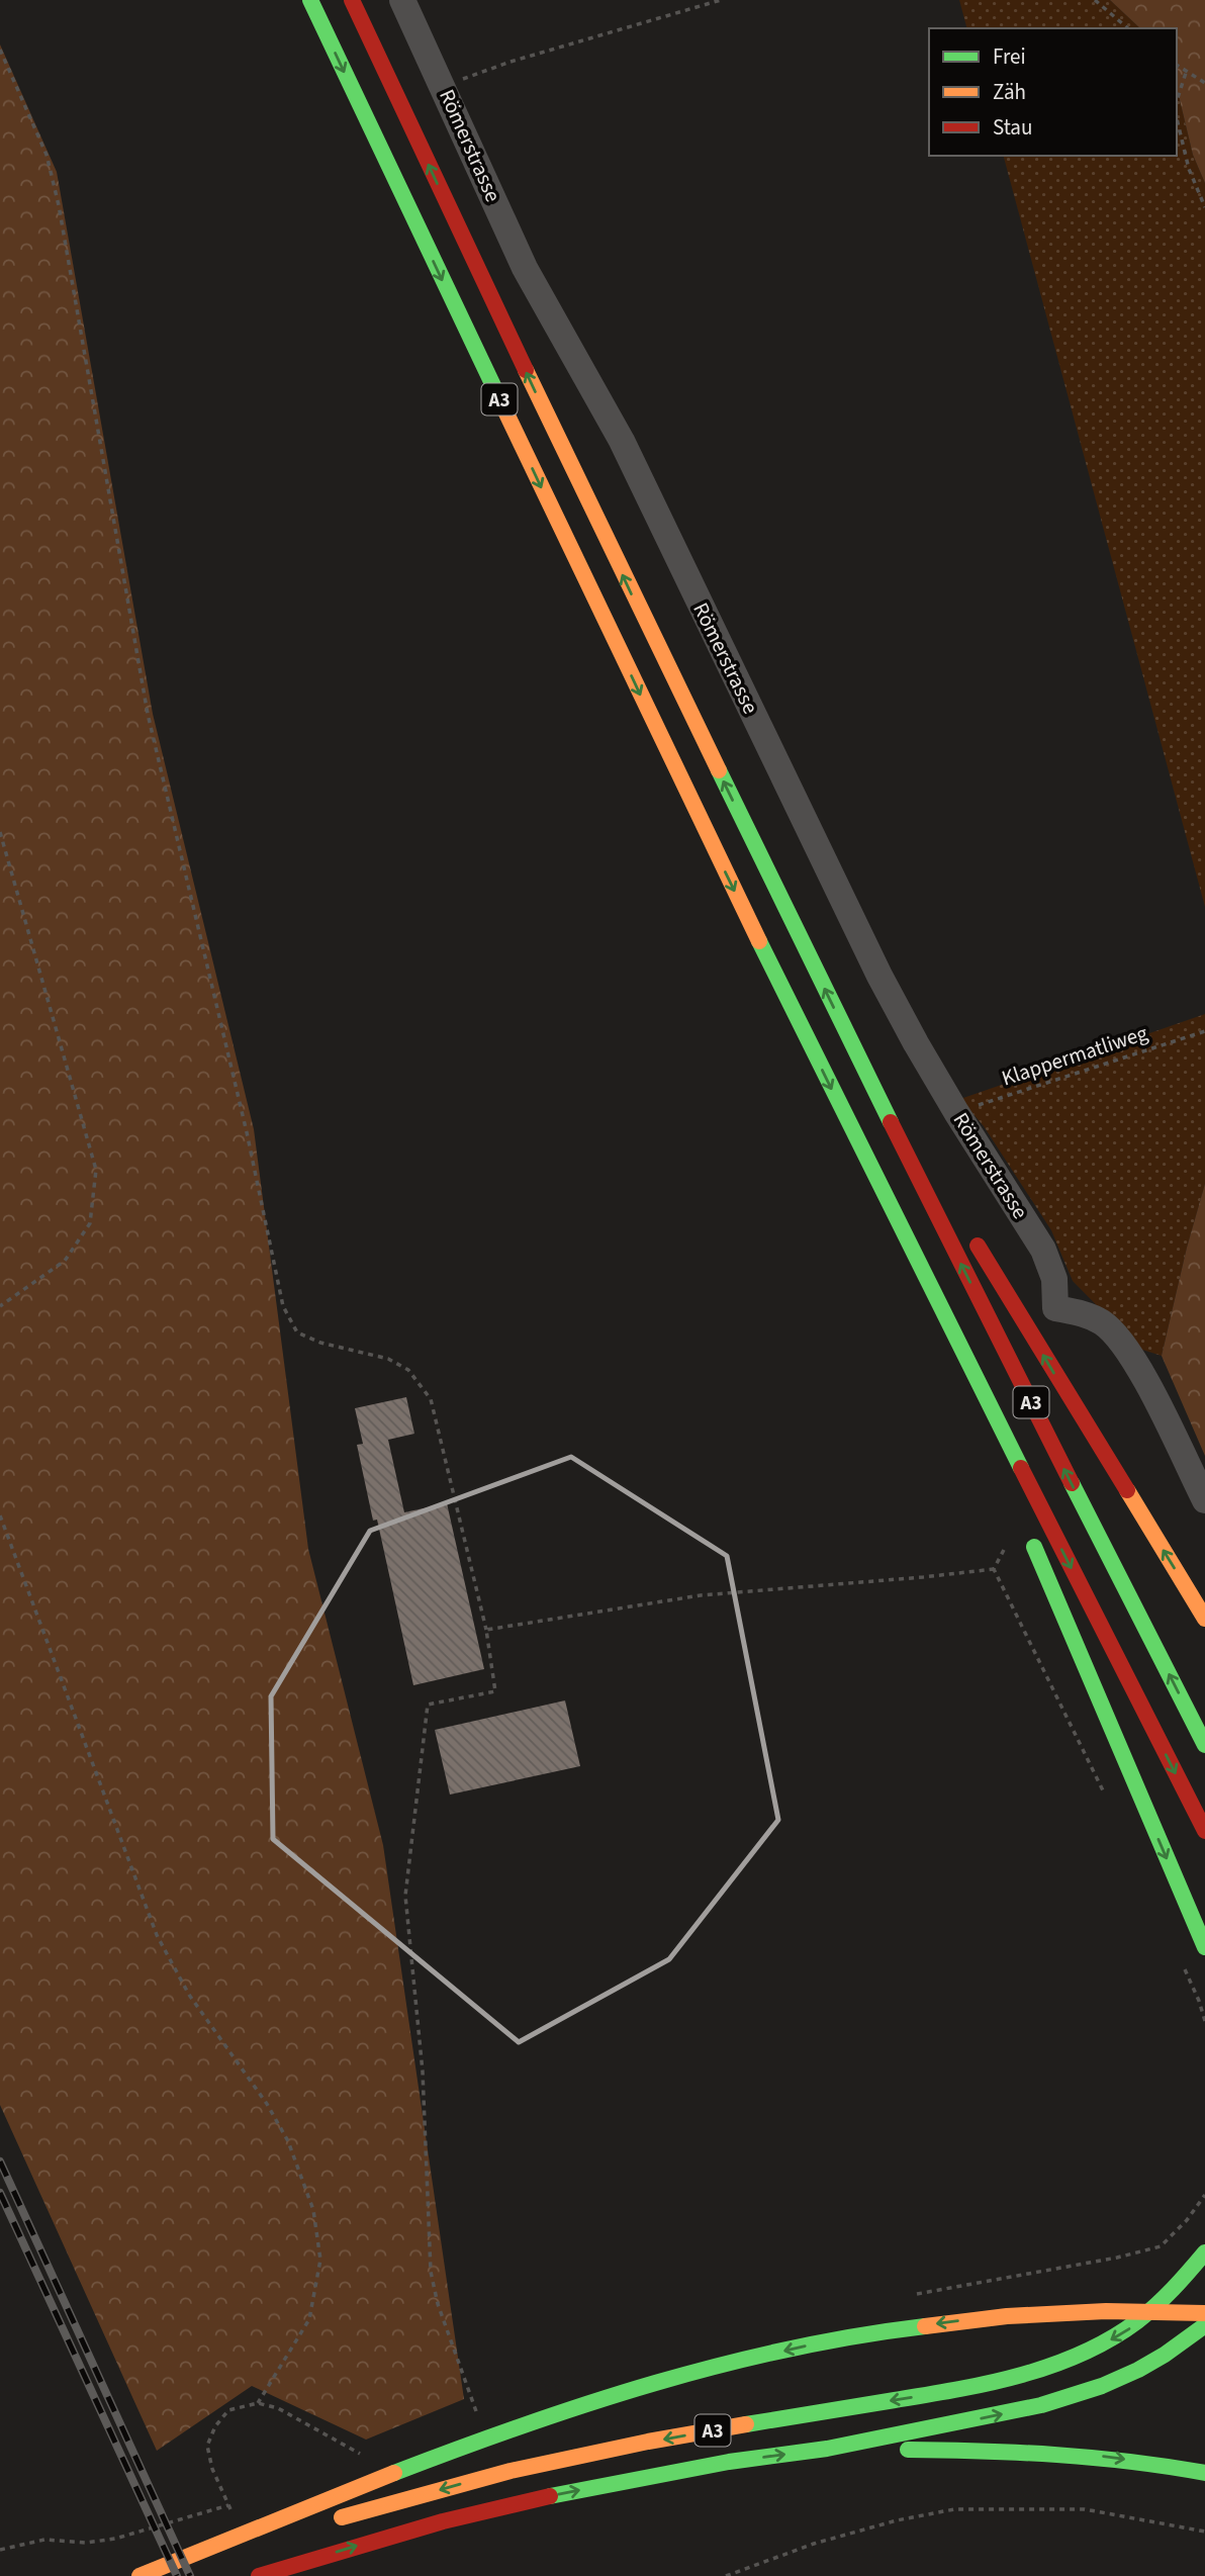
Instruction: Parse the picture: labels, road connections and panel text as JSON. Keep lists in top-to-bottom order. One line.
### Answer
{"streets":{"highway":["A3"],"street":["Römerstrasse"],"path":["Klappermatliweg"]},"crossings":[["Römerstrasse","Klappermatliweg"]],"legend":["Frei","Zäh","Stau"]}
